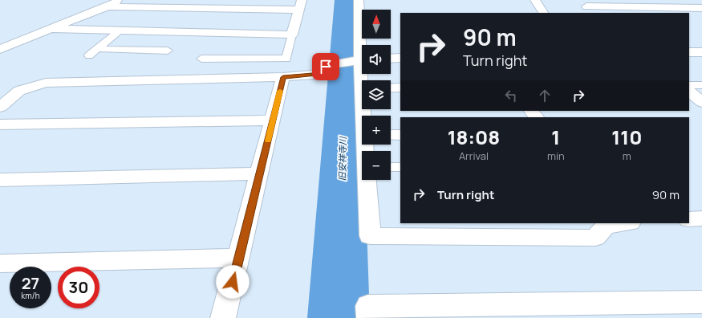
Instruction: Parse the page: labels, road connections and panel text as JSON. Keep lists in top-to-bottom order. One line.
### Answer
{"water":["旧安祥寺川"],"north":"top","page":{"map_buttons":["+","−"],"turn":["90 m","Turn right"],"eta":["18:08","Arrival","1","min","110","m"],"list":[{"name":"Turn right","value":"90 m"}],"speed":"27 km/h","limit":"30"}}
